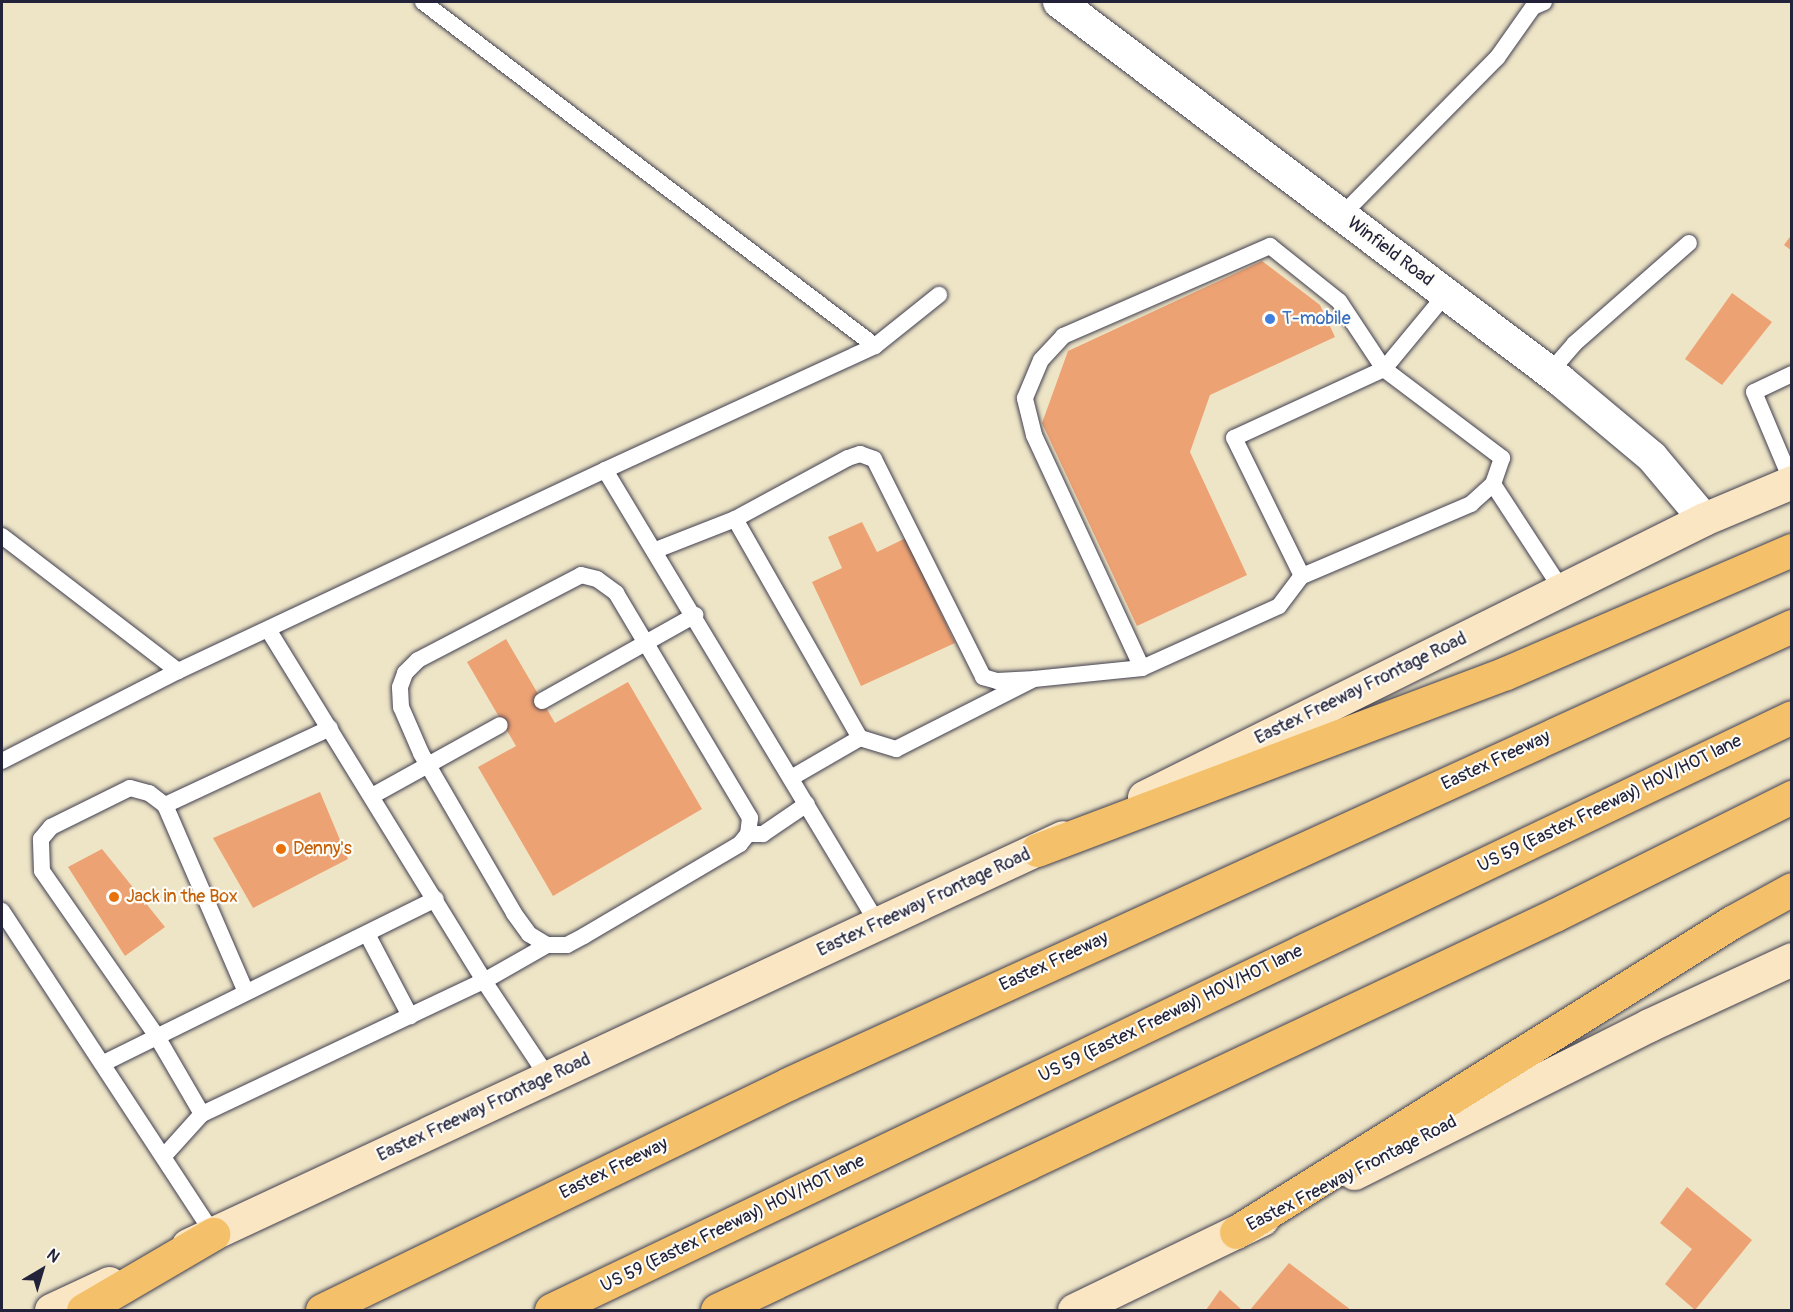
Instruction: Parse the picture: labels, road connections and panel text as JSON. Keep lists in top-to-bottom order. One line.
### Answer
{"streets":{"highway":["Eastex Freeway","US 59 (Eastex Freeway) HOV/HOT lane"],"main road":["Eastex Freeway Frontage Road"],"street":["Winfield Road"]},"crossings":[["Winfield Road","Eastex Freeway Frontage Road"]],"places":["T-mobile","Denny's","Jack in the Box"],"north":"top right"}
